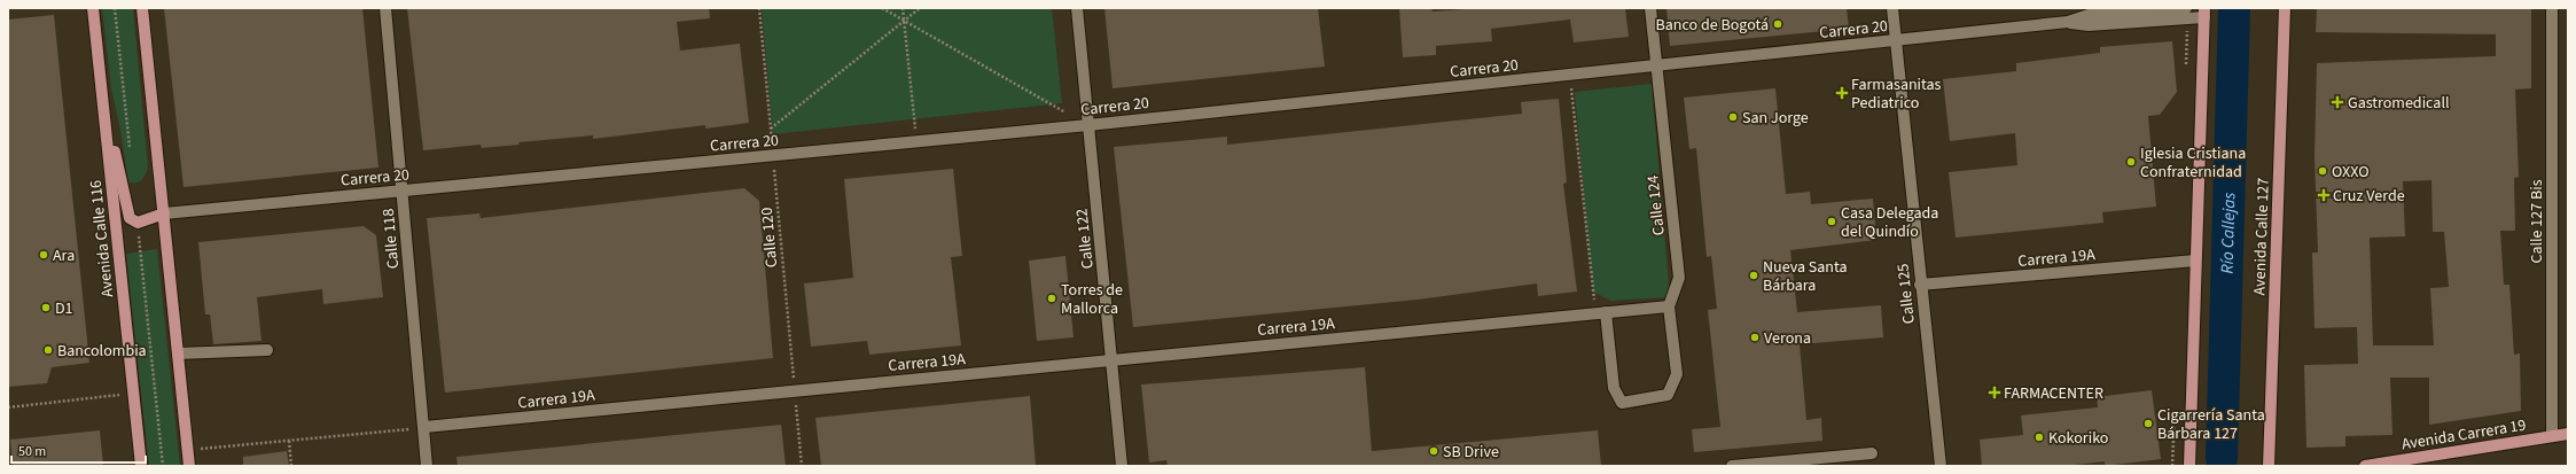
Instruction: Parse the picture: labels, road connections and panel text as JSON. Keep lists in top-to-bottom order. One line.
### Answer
{"streets":{"main road":["Avenida Calle 127","Avenida Calle 116","Avenida Carrera 19"],"street":["Carrera 20","Calle 124","Calle 127 Bis","Calle 118","Calle 122","Carrera 19A","Calle 125"],"path":["Calle 120"]},"crossings":[["Carrera 20","Calle 124"],["Carrera 20","Calle 120"],["Carrera 20","Calle 118"],["Carrera 20","Calle 122"],["Carrera 20","Calle 125"],["Calle 124","Carrera 19A"],["Calle 127 Bis","Avenida Carrera 19"],["Calle 120","Carrera 19A"],["Calle 118","Carrera 19A"],["Calle 122","Carrera 19A"],["Carrera 19A","Calle 125"]],"water":["Río Callejas"],"places":{"other":["Banco de Bogotá","San Jorge","Iglesia Cristiana Confraternidad","OXXO","Casa Delegada del Quindío","Ara","Nueva Santa Bárbara","Torres de Mallorca","D1","Verona","Bancolombia","Cigarrería Santa Bárbara 127","Kokoriko","SB Drive"],"health":["Farmasanitas Pediatrico","Gastromedicall","Cruz Verde","FARMACENTER"]},"scale_bar":"50 m"}
